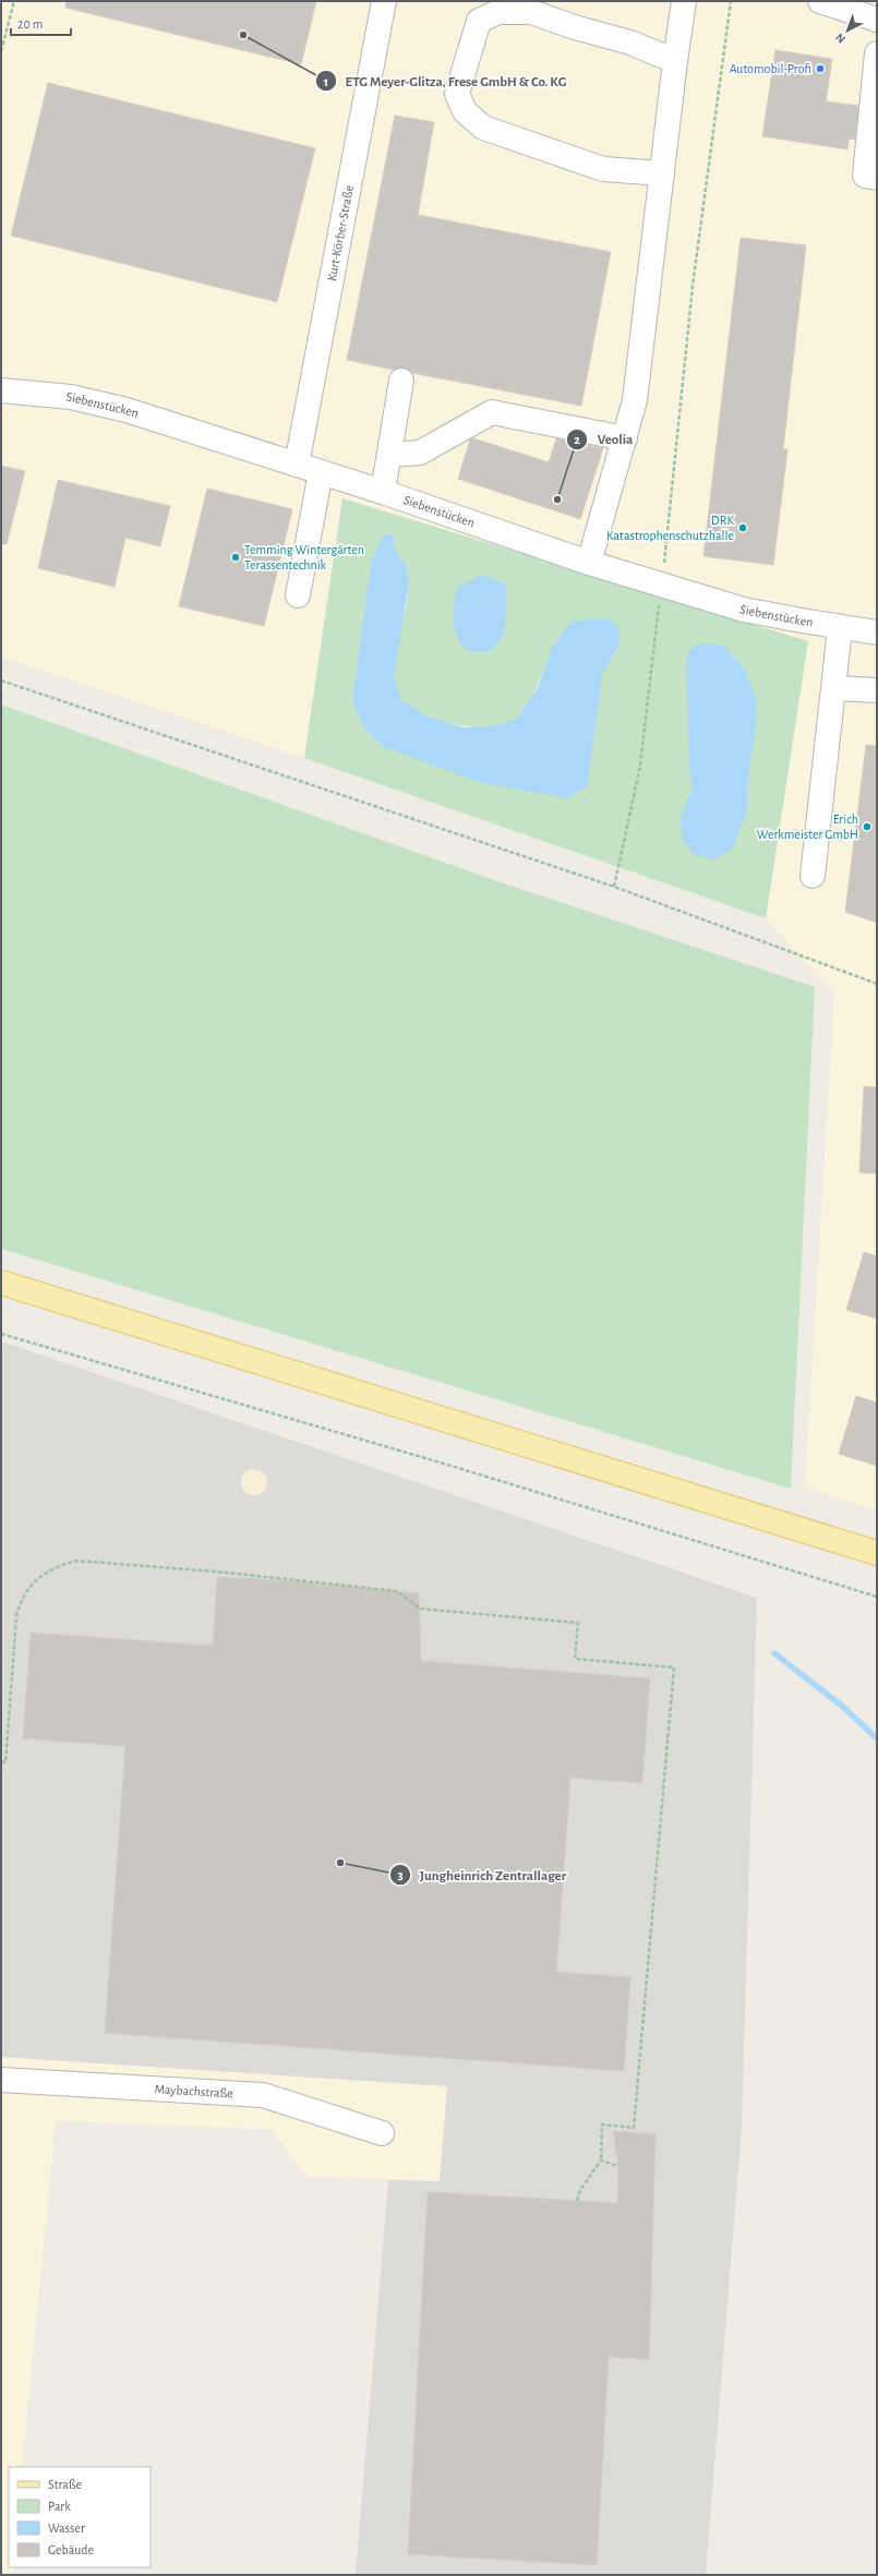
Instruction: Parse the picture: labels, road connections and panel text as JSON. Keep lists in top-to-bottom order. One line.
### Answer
{"streets":{"street":["Kurt-Körber-Straße","Siebenstücken","Maybachstraße"]},"crossings":[["Kurt-Körber-Straße","Siebenstücken"]],"places":["ETG Meyer-Glitza, Frese GmbH & Co. KG","Automobil-Profi","Veolia","DRK Katastrophenschutzhalle","Temming Wintergärten Terassentechnik","Erich Werkmeister GmbH","Jungheinrich Zentrallager"],"legend":["Straße","Park","Wasser","Gebäude"],"scale_bar":"20 m","north":"bottom left"}
